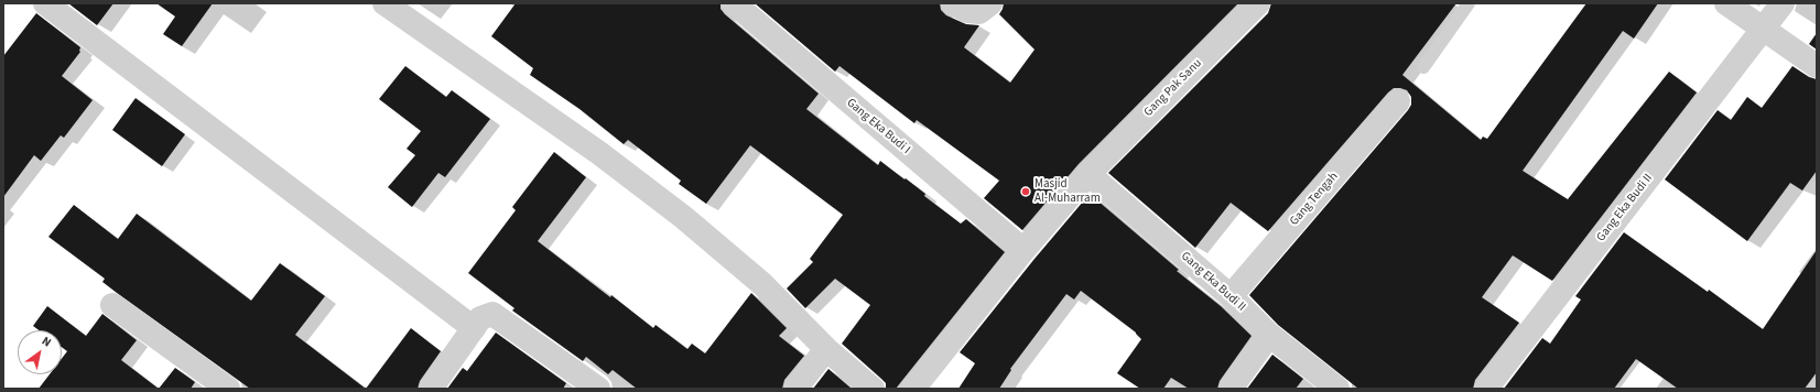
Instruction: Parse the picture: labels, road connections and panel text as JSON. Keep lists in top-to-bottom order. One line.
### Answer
{"streets":{"street":["Gang Pak Sanu","Gang Eka Budi I","Gang Tengah","Gang Eka Budi II"]},"crossings":[["Gang Pak Sanu","Gang Eka Budi I"],["Gang Pak Sanu","Gang Eka Budi II"],["Gang Tengah","Gang Eka Budi II"]],"places":["Masjid Al-Muharram"],"north":"top right"}
